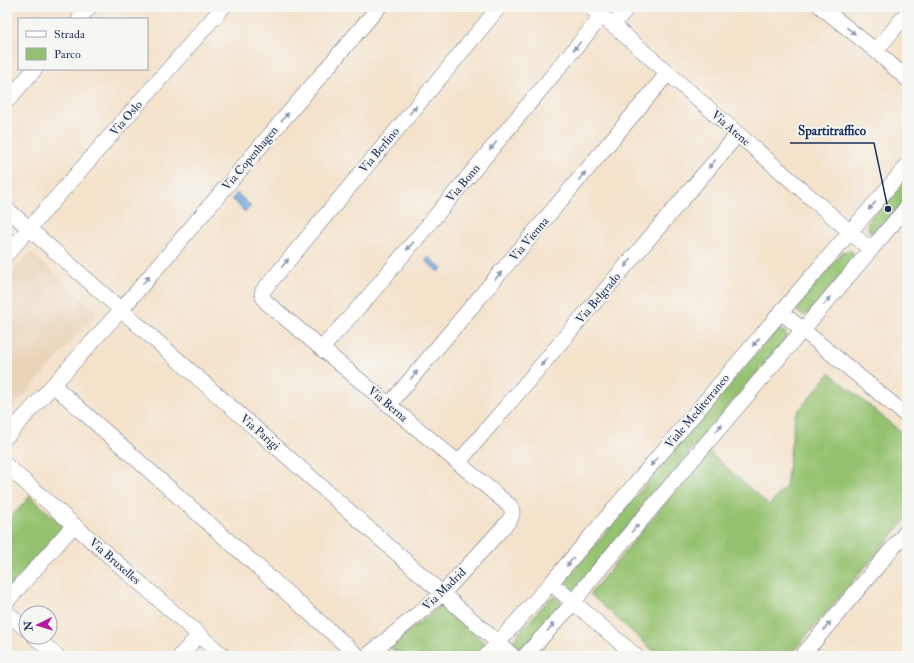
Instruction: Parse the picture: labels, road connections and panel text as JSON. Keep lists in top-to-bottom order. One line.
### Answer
{"streets":{"street":["Via Oslo","Via Atene","Via Berlino","Via Copenhagen","Via Bonn","Via Vienna","Via Belgrado","Via Berna","Viale Mediterraneo","Via Parigi","Via Bruxelles","Via Madrid"]},"crossings":[["Via Oslo","Via Parigi"],["Via Atene","Via Bonn"],["Via Atene","Via Vienna"],["Via Atene","Via Belgrado"],["Via Atene","Viale Mediterraneo"],["Via Berlino","Via Berna"],["Via Copenhagen","Via Parigi"],["Via Bonn","Via Berna"],["Via Vienna","Via Berna"],["Via Belgrado","Via Berna"],["Via Berna","Via Madrid"],["Viale Mediterraneo","Via Parigi"],["Via Parigi","Via Madrid"]],"one_way":["Via Berlino","Via Copenhagen","Via Bonn","Via Vienna","Via Belgrado"],"places":["Spartitraffico"],"legend":["Strada","Parco"],"north":"left"}
